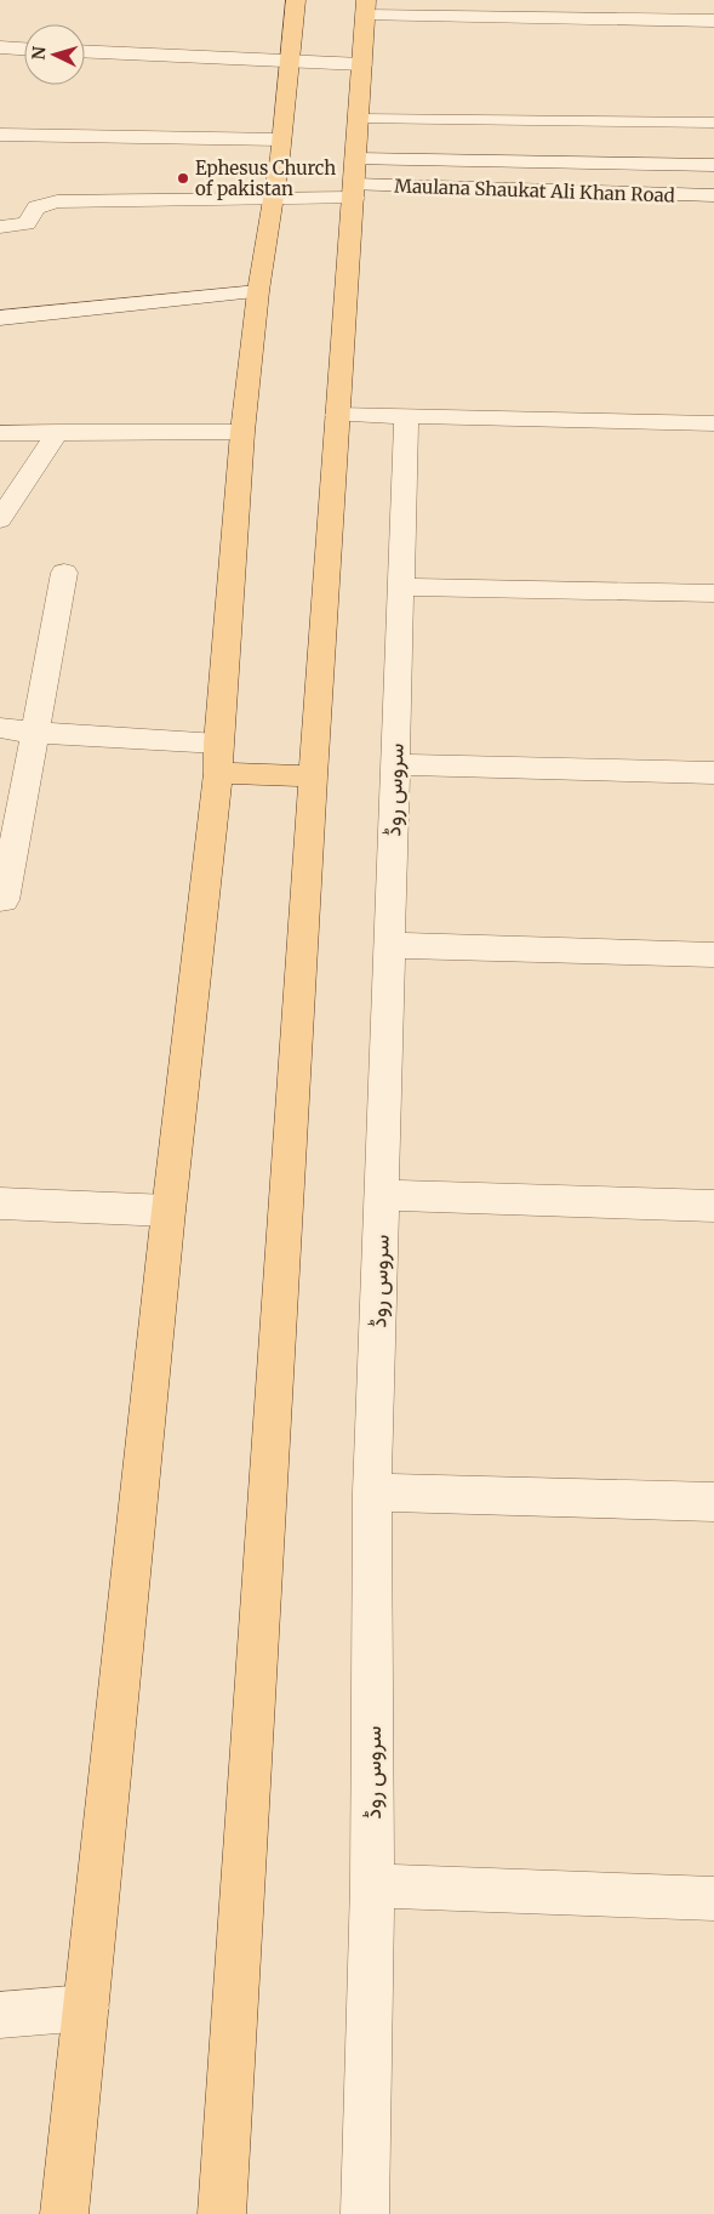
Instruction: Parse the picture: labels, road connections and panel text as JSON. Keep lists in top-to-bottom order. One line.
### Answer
{"streets":{"street":["Maulana Shaukat Ali Khan Road","سروس روڈ"]},"places":["Ephesus Church of pakistan"],"north":"left"}
